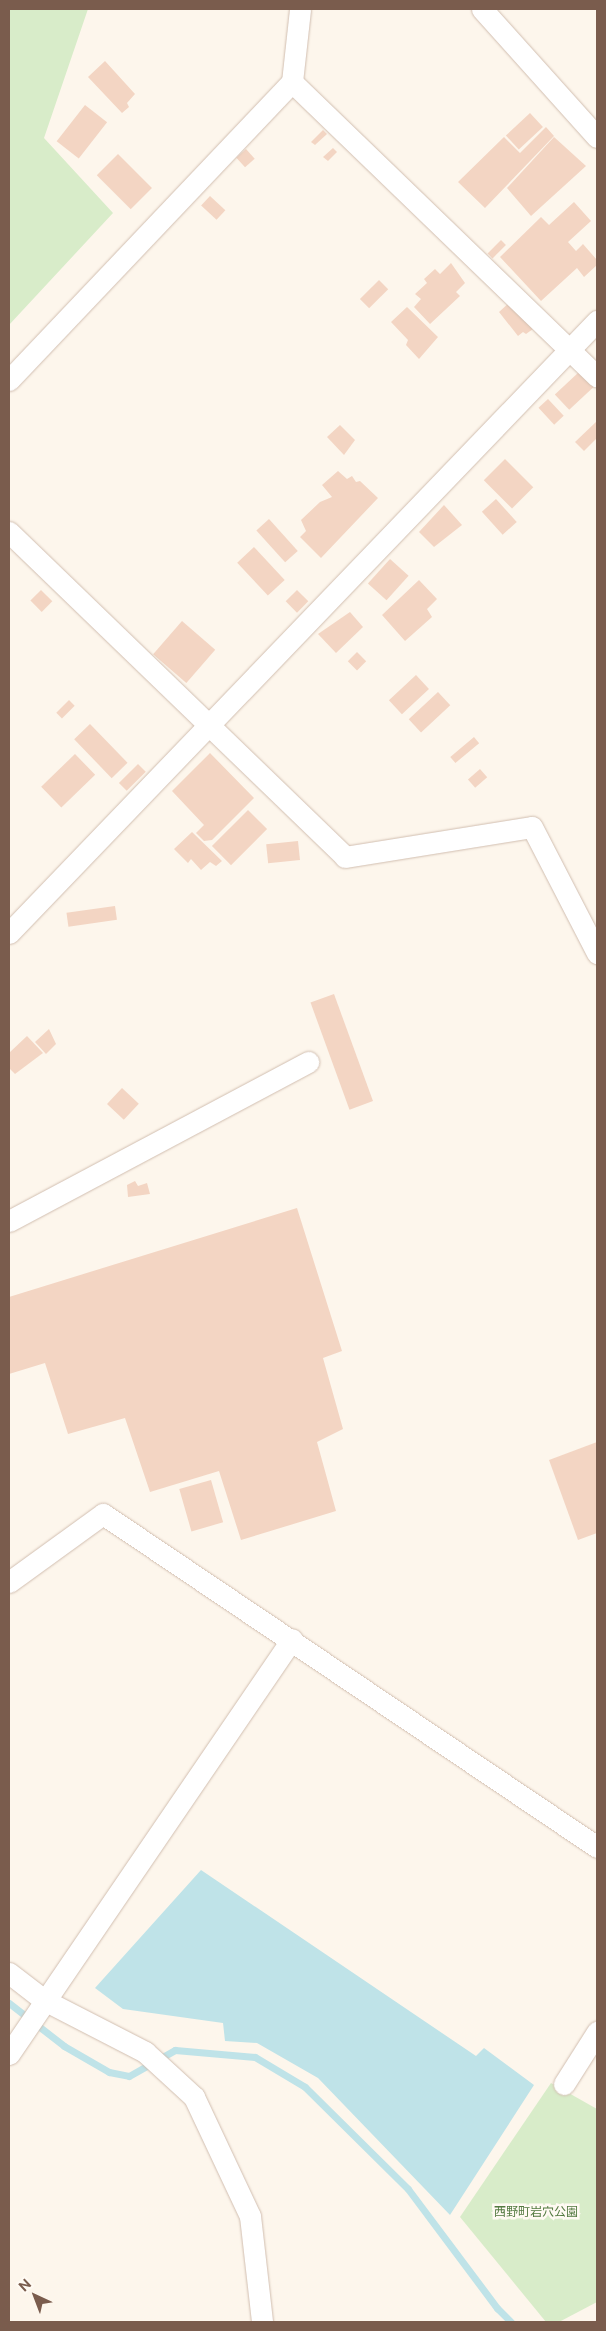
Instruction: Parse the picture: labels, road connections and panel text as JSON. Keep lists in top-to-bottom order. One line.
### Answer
{"parks":["西野町岩穴公園"],"north":"top left"}
